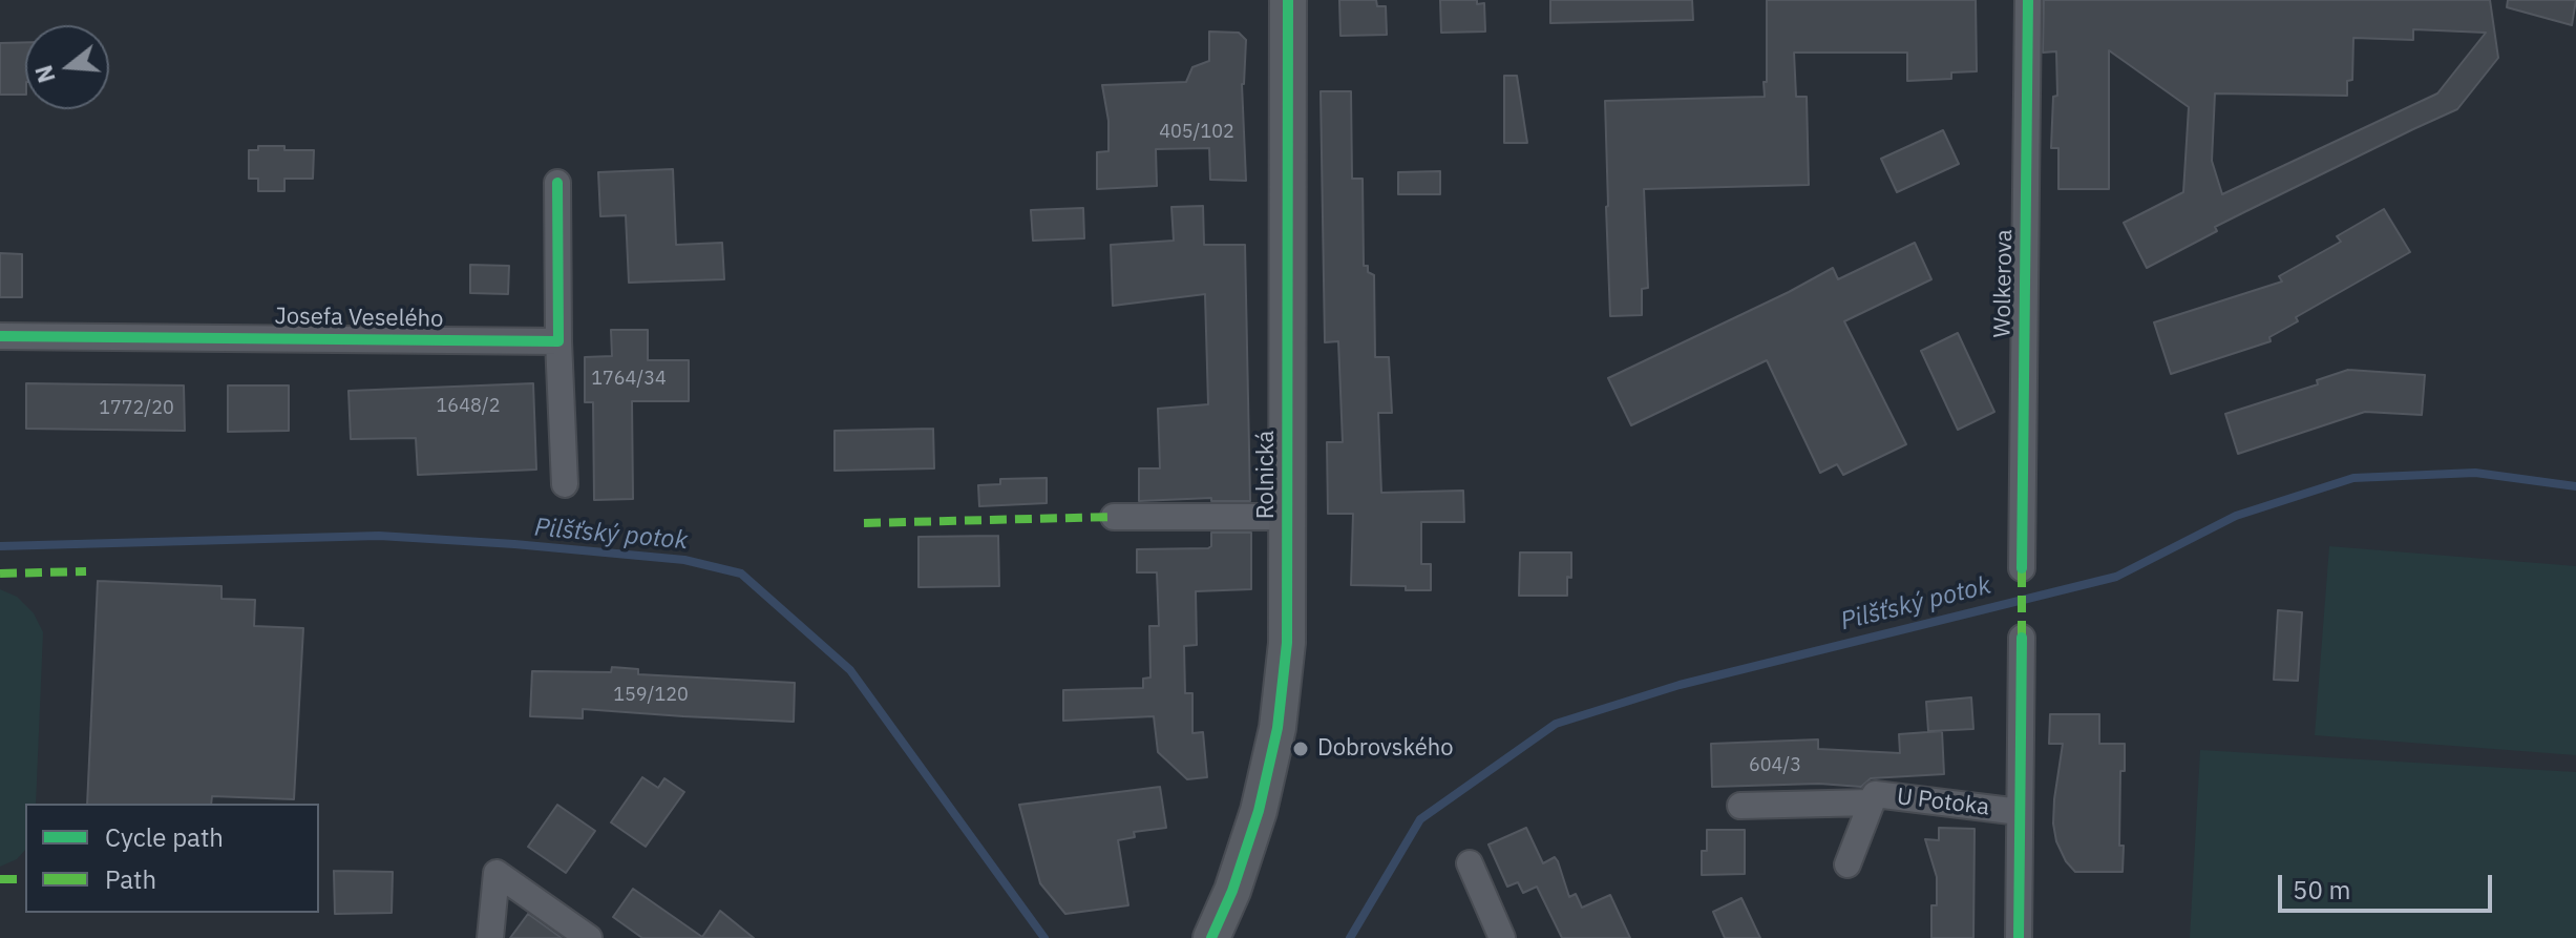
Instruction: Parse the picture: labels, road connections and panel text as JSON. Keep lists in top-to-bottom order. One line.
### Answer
{"streets":{"street":["Wolkerova","Josefa Veselého","Rolnická","U Potoka"]},"water":["Pilšťský potok"],"places":["Dobrovského"],"house_numbers":["405/102","1764/34","1648/2","1772/20","159/120","604/3"],"legend":["Cycle path","Path"],"scale_bar":"50 m","north":"left"}
